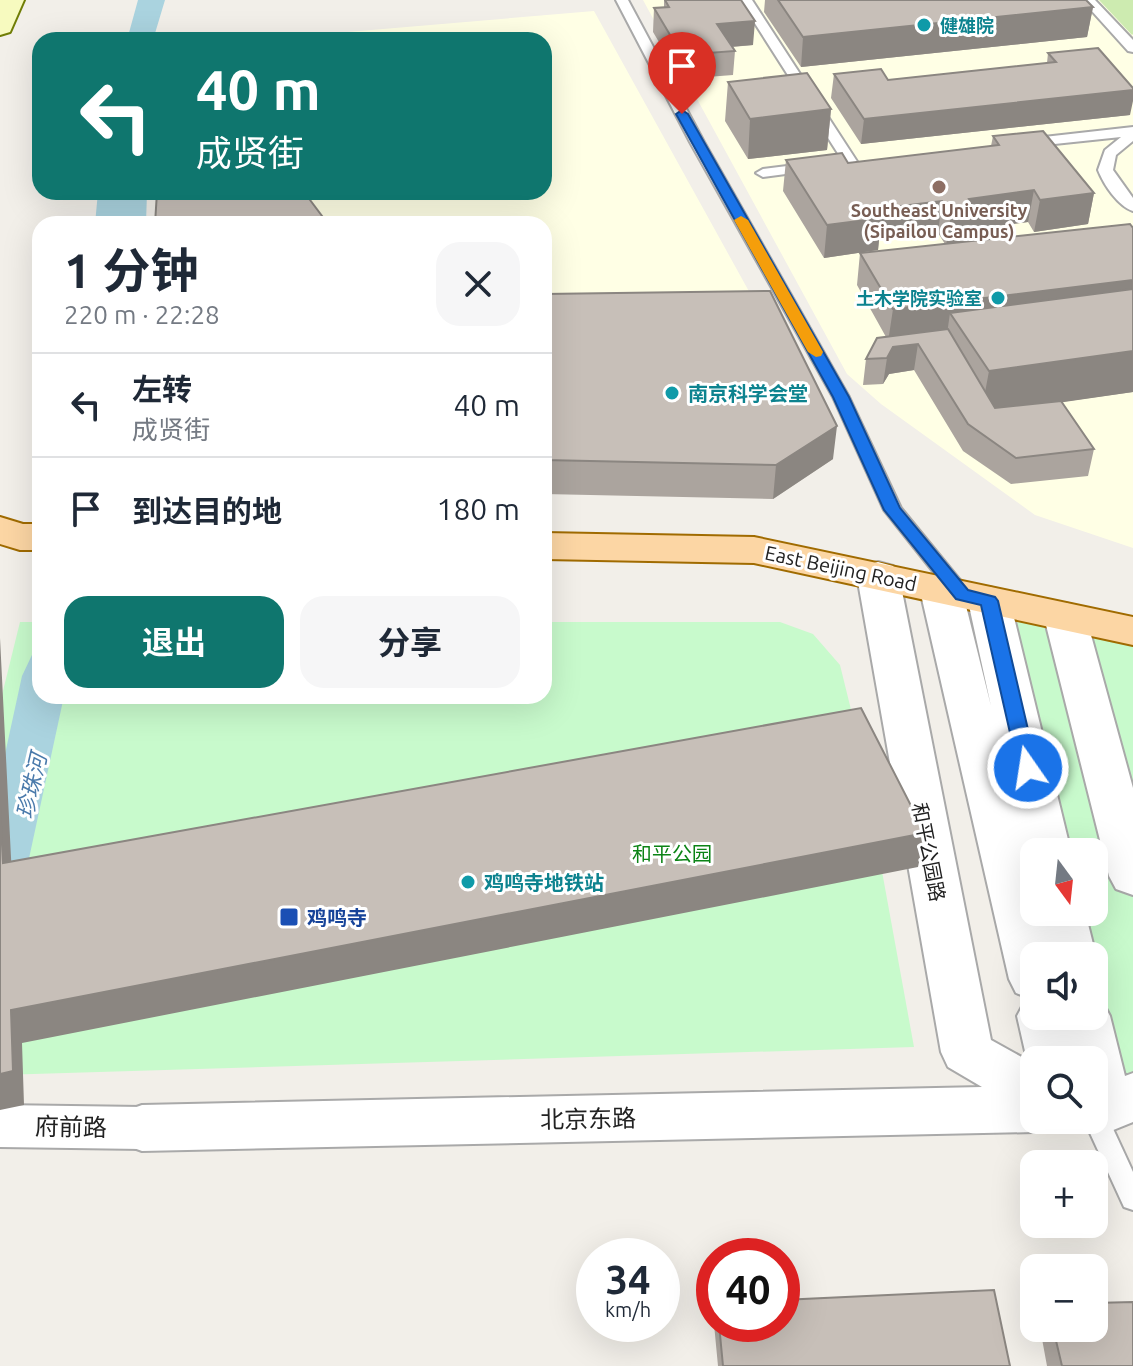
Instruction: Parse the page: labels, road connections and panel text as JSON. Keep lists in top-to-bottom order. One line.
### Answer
{"streets":{"main road":["East Beijing Road"],"street":["和平公园路","北京东路","府前路"]},"crossings":[["East Beijing Road","和平公园路"],["北京东路","府前路"]],"water":["珍珠河"],"parks":["和平公园"],"places":{"other":["健雄院","Southeast University (Sipailou Campus)","土木学院实验室","南京科学会堂","鸡鸣寺地铁站"],"transit":["鸡鸣寺"]},"north":"bottom","page":{"turn":["40 m","成贤街"],"heading":["1 分钟","220 m · 22:28"],"list":[{"name":"左转","note":"成贤街","value":"40 m"},{"name":"到达目的地","value":"180 m"}],"buttons":["退出","分享"],"map_buttons":["+","−"],"speed":"34 km/h","limit":"40"}}
